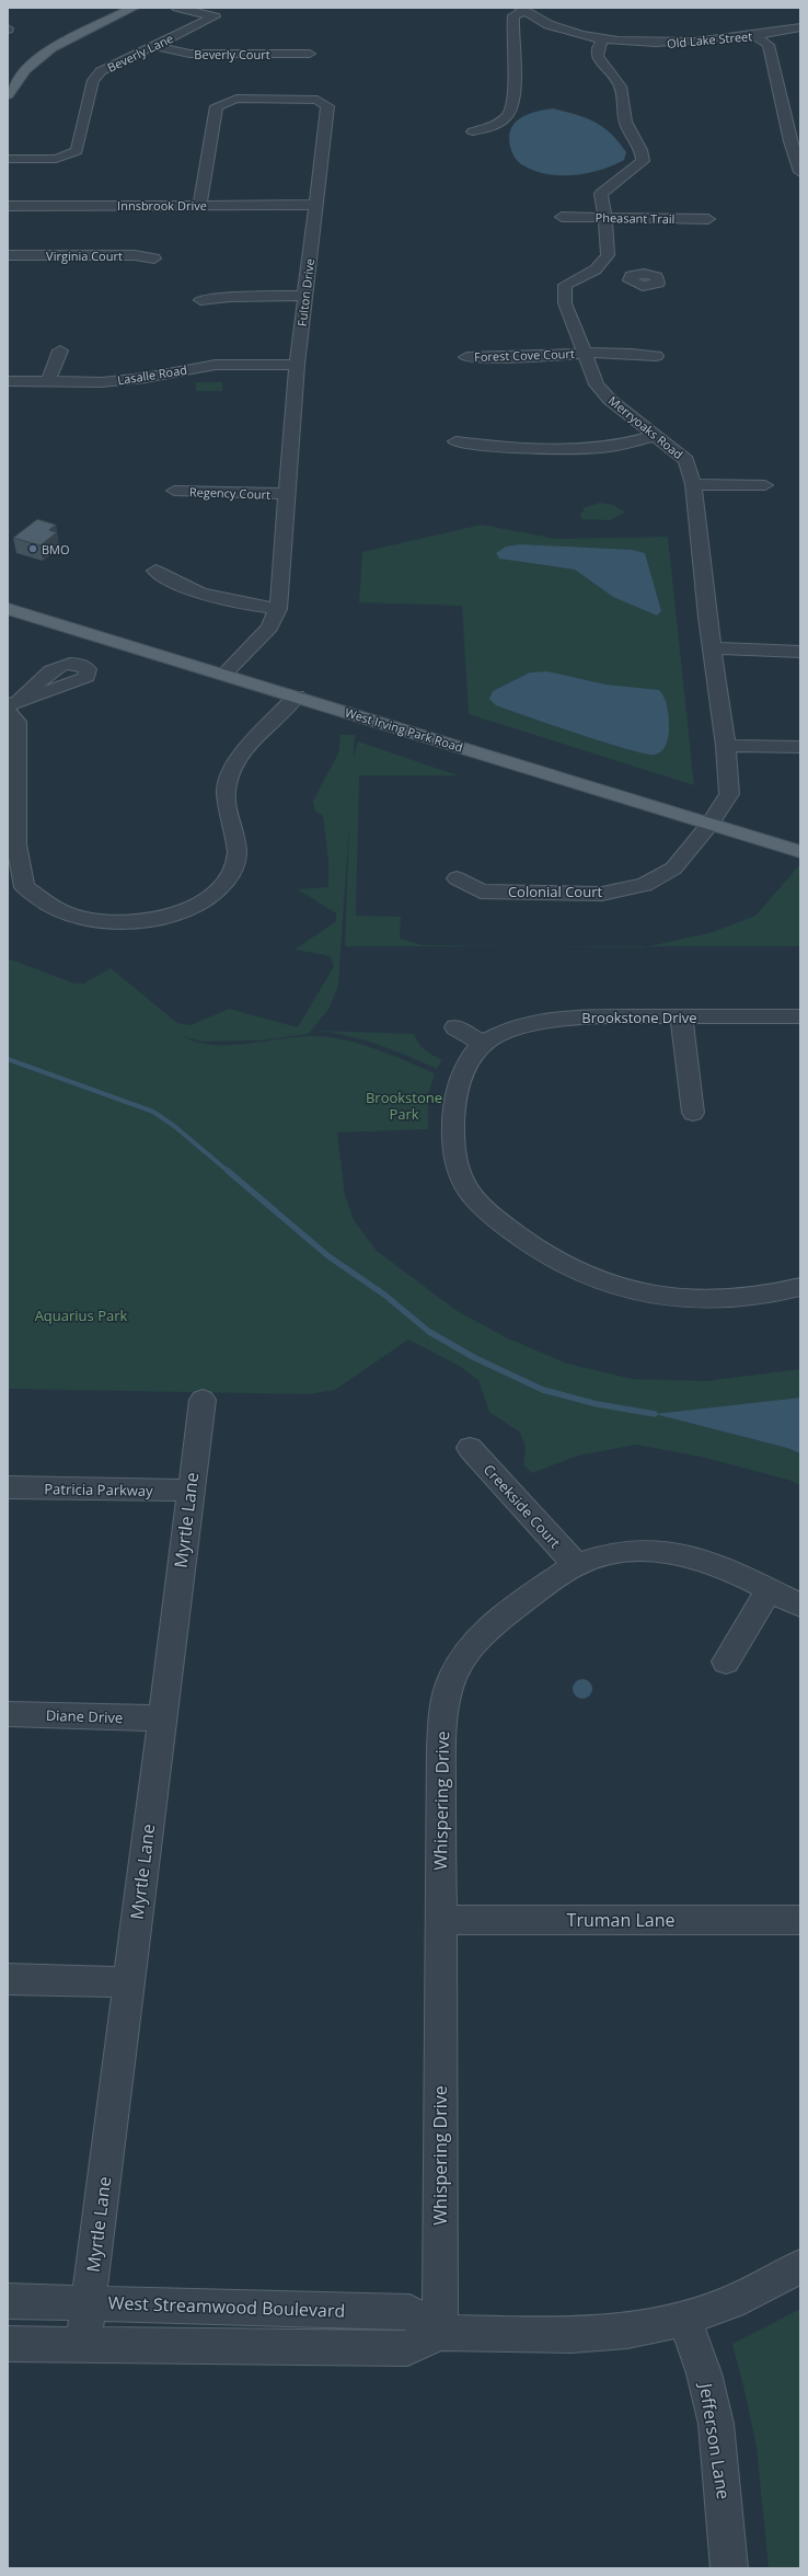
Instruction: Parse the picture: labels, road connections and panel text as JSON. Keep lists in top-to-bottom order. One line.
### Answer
{"streets":{"main road":["West Irving Park Road"],"street":["Old Lake Street","Beverly Lane","Beverly Court","Innsbrook Drive","Pheasant Trail","Virginia Court","Fulton Drive","Forest Cove Court","Lasalle Road","Merryoaks Road","Regency Court","Colonial Court","Brookstone Drive","Patricia Parkway","Creekside Court","Myrtle Lane","Diane Drive","Whispering Drive","Truman Lane","West Streamwood Boulevard","Jefferson Lane"]},"crossings":[["Old Lake Street","Merryoaks Road"],["Beverly Lane","Beverly Court"],["Innsbrook Drive","Fulton Drive"],["Pheasant Trail","Merryoaks Road"],["Fulton Drive","Lasalle Road"],["Fulton Drive","Regency Court"],["Fulton Drive","West Irving Park Road"],["Forest Cove Court","Merryoaks Road"],["Merryoaks Road","West Irving Park Road"],["Merryoaks Road","Colonial Court"],["West Irving Park Road","Colonial Court"],["Patricia Parkway","Myrtle Lane"],["Creekside Court","Whispering Drive"],["Myrtle Lane","Diane Drive"],["Myrtle Lane","West Streamwood Boulevard"],["Whispering Drive","Truman Lane"],["Whispering Drive","West Streamwood Boulevard"]],"parks":["Brookstone Park","Aquarius Park"],"places":["BMO"]}
